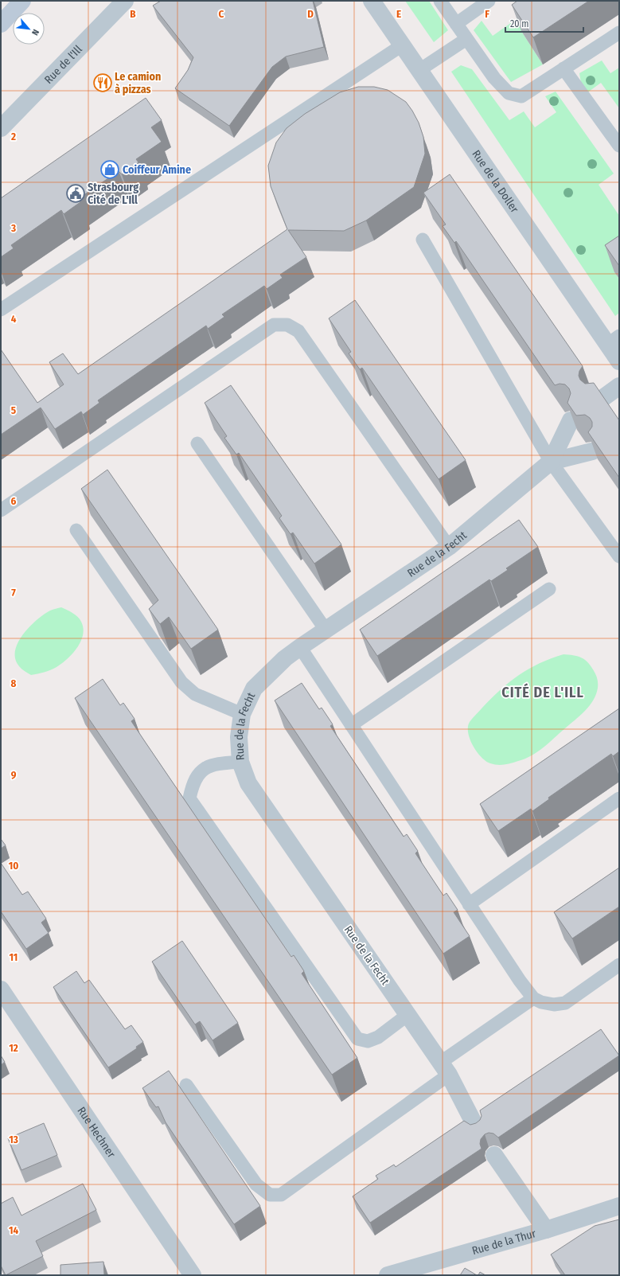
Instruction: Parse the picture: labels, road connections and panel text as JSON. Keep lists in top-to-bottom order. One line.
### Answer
{"streets":{"street":["Rue de l'Ill","Rue de la Doller","Rue de la Fecht","Rue Hechner","Rue de la Thur"]},"districts":["CITÉ DE L'ILL"],"places":{"restaurant":["Le camion à pizzas"],"shop":["Coiffeur Amine"],"public building":["Strasbourg Cité de L'Ill"]},"scale_bar":"20 m","north":"bottom right","grid":{"columns":["B","C","D","E","F"],"rows":["2","3","4","5","6","7","8","9","10","11","12","13","14"]}}
